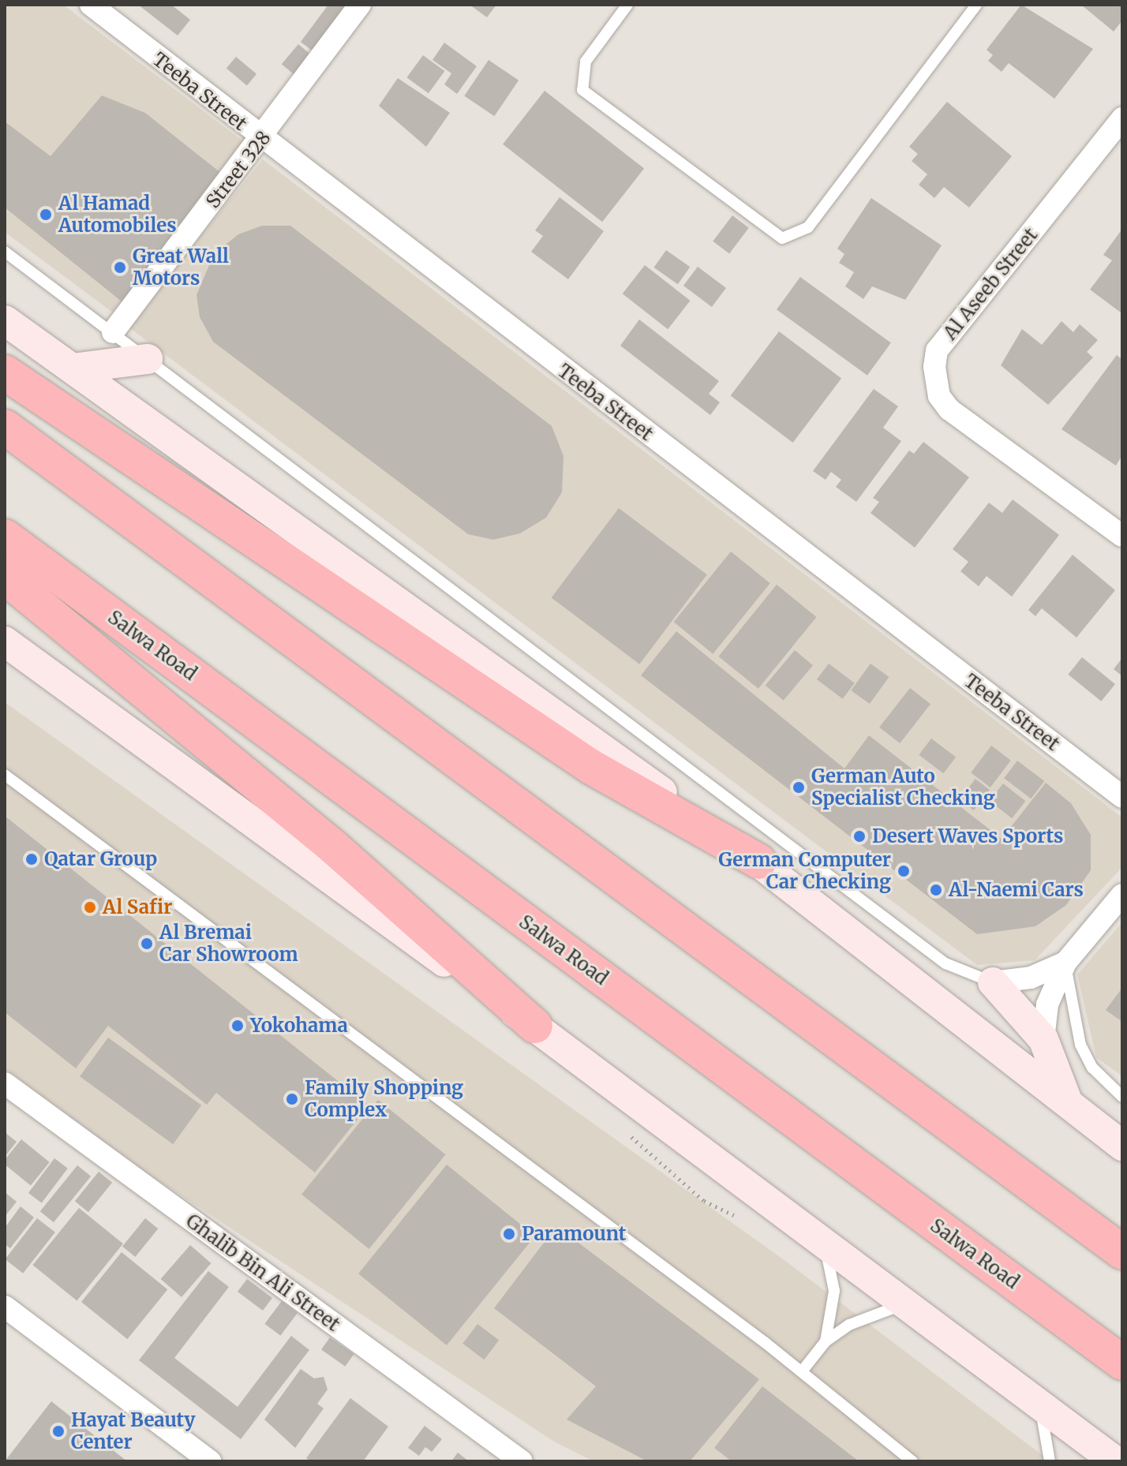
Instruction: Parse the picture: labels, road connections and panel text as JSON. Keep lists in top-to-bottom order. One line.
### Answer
{"streets":{"highway":["Salwa Road"],"street":["Teeba Street","Street 328","Al Aseeb Street","Ghalib Bin Ali Street"]},"crossings":[["Teeba Street","Street 328"]],"places":["Al Hamad Automobiles","Great Wall Motors","German Auto Specialist Checking","Desert Waves Sports","Qatar Group","German Computer Car Checking","Al-Naemi Cars","Al Safir","Al Bremai Car Showroom","Yokohama","Family Shopping Complex","Paramount","Hayat Beauty Center"]}
